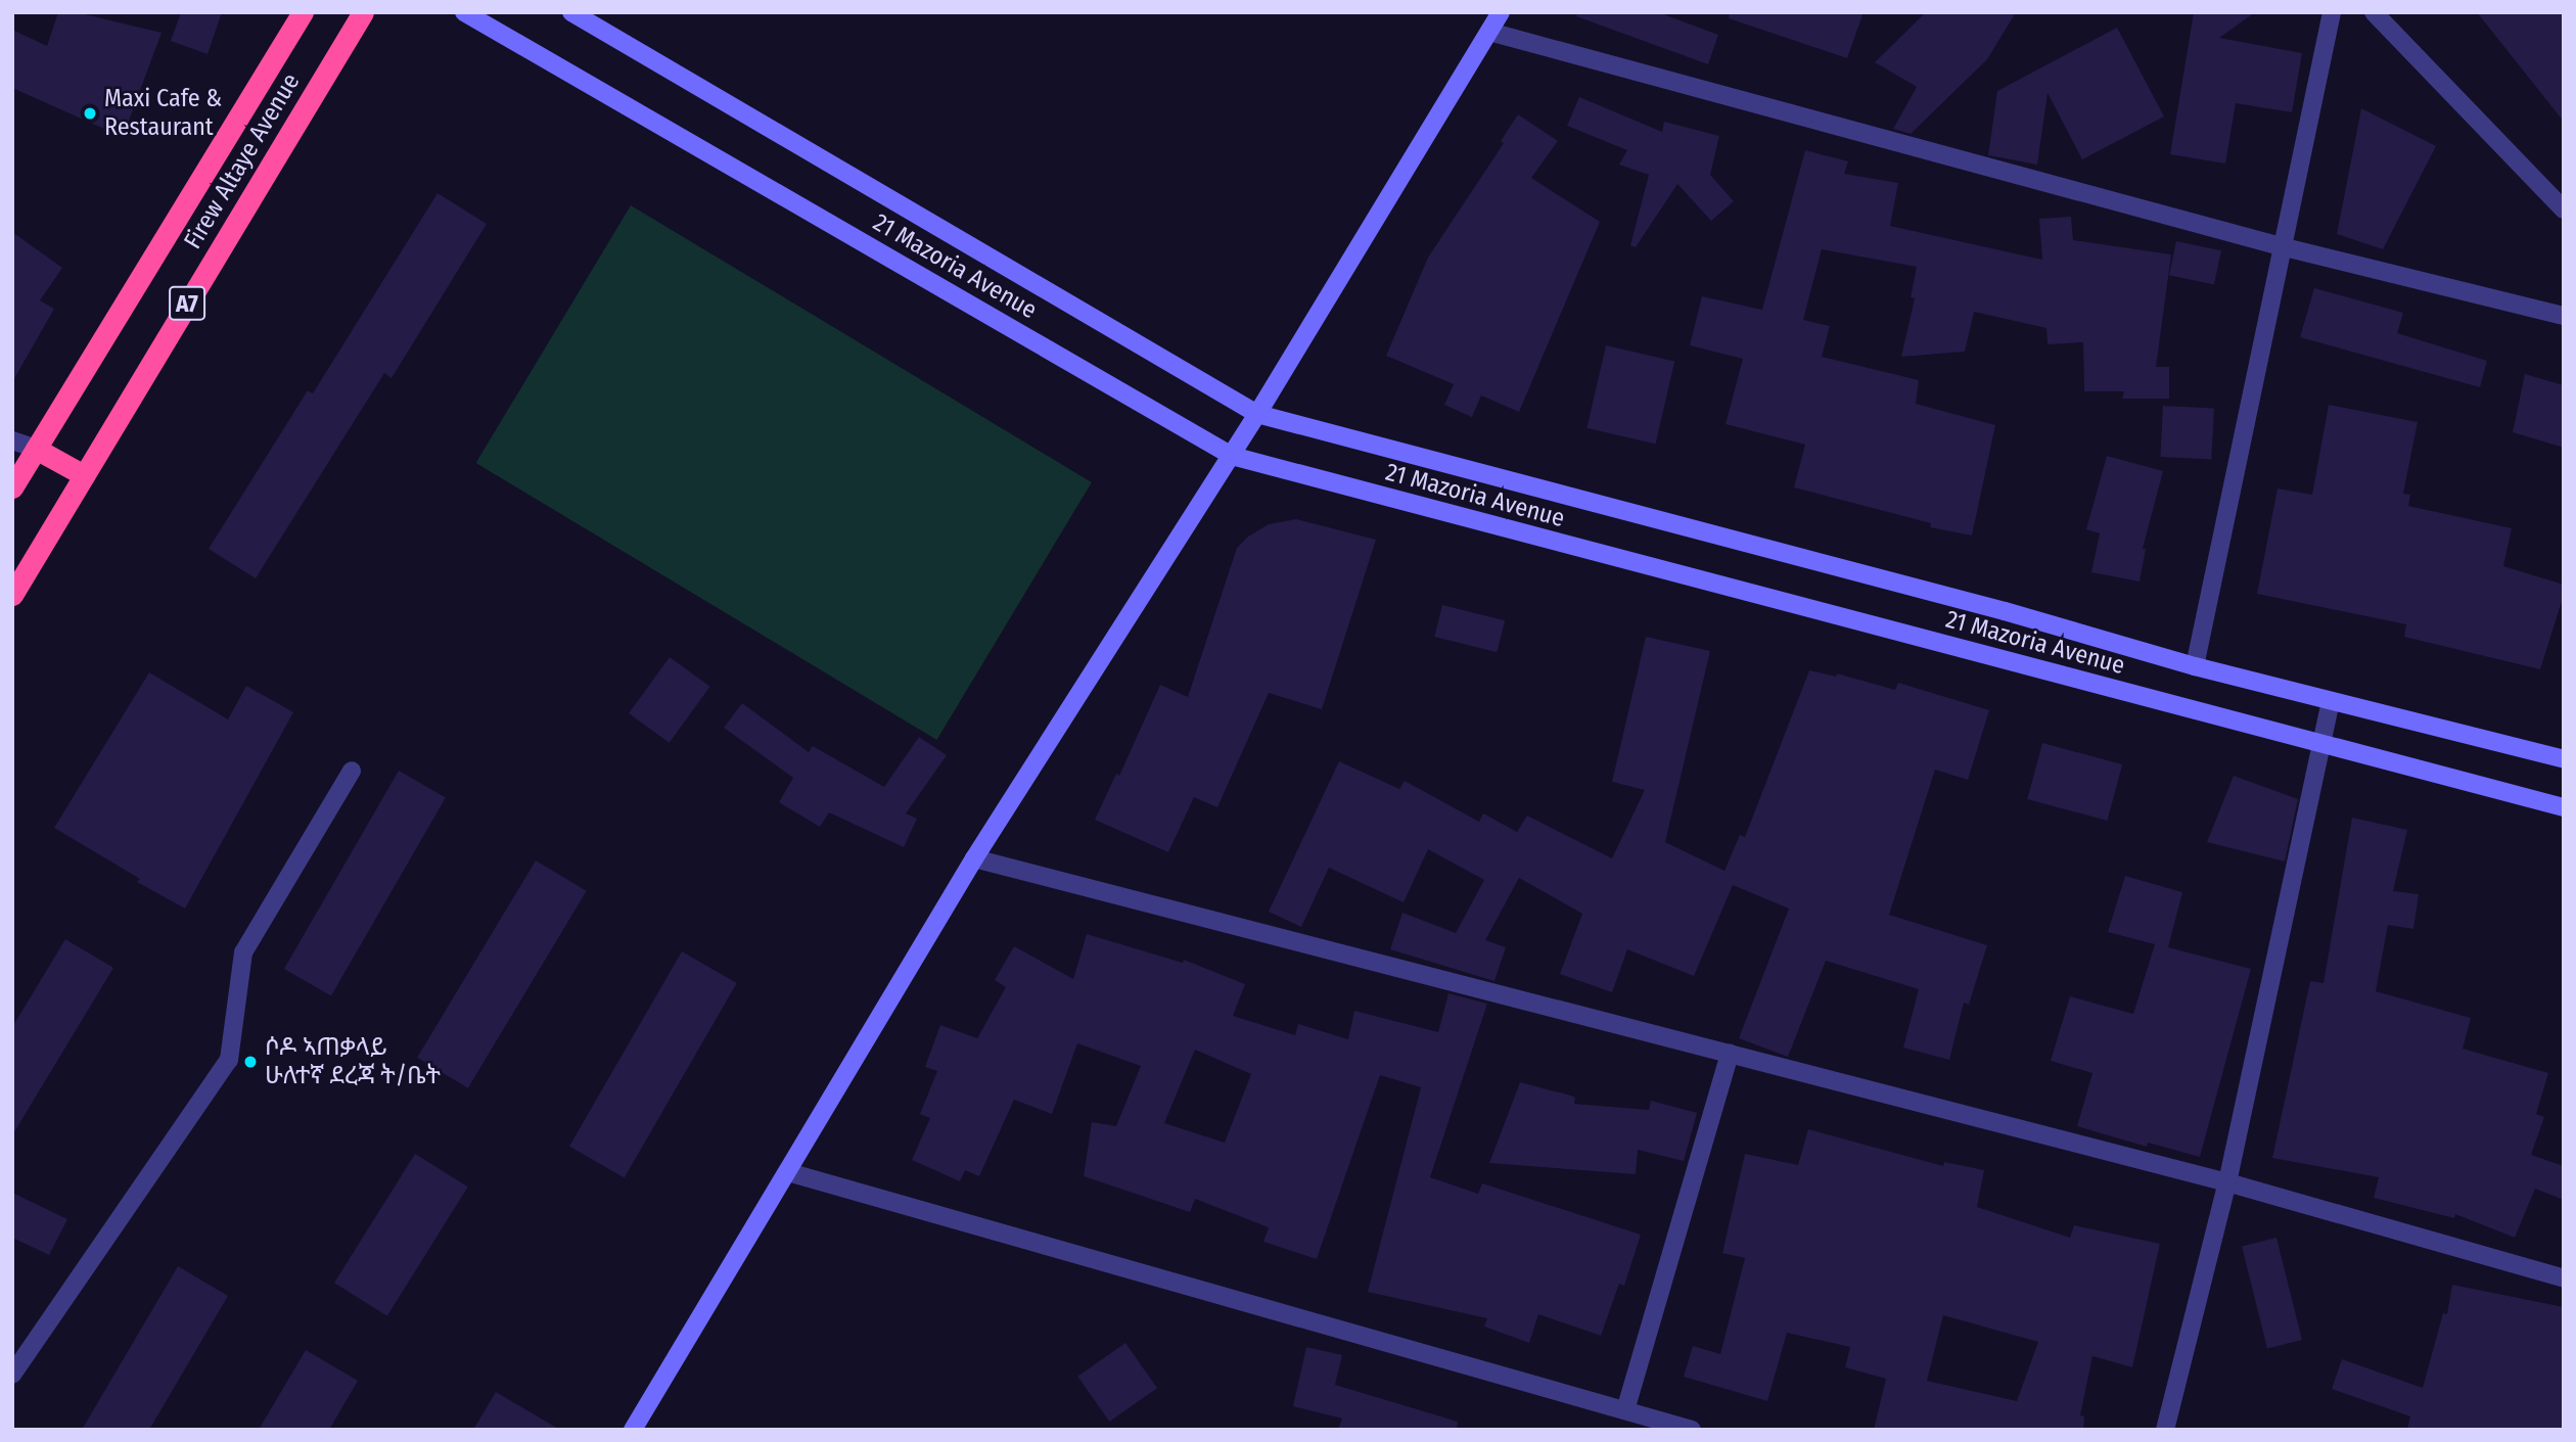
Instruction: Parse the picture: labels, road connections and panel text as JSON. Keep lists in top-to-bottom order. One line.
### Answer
{"streets":{"highway":["Firew Altaye Avenue","A7"],"main road":["21 Mazoria Avenue"]},"places":["Maxi Cafe & Restaurant","ሶዶ ኣጠቃላይ ሁለተኛ ደረጃ ት/ቤት"]}
